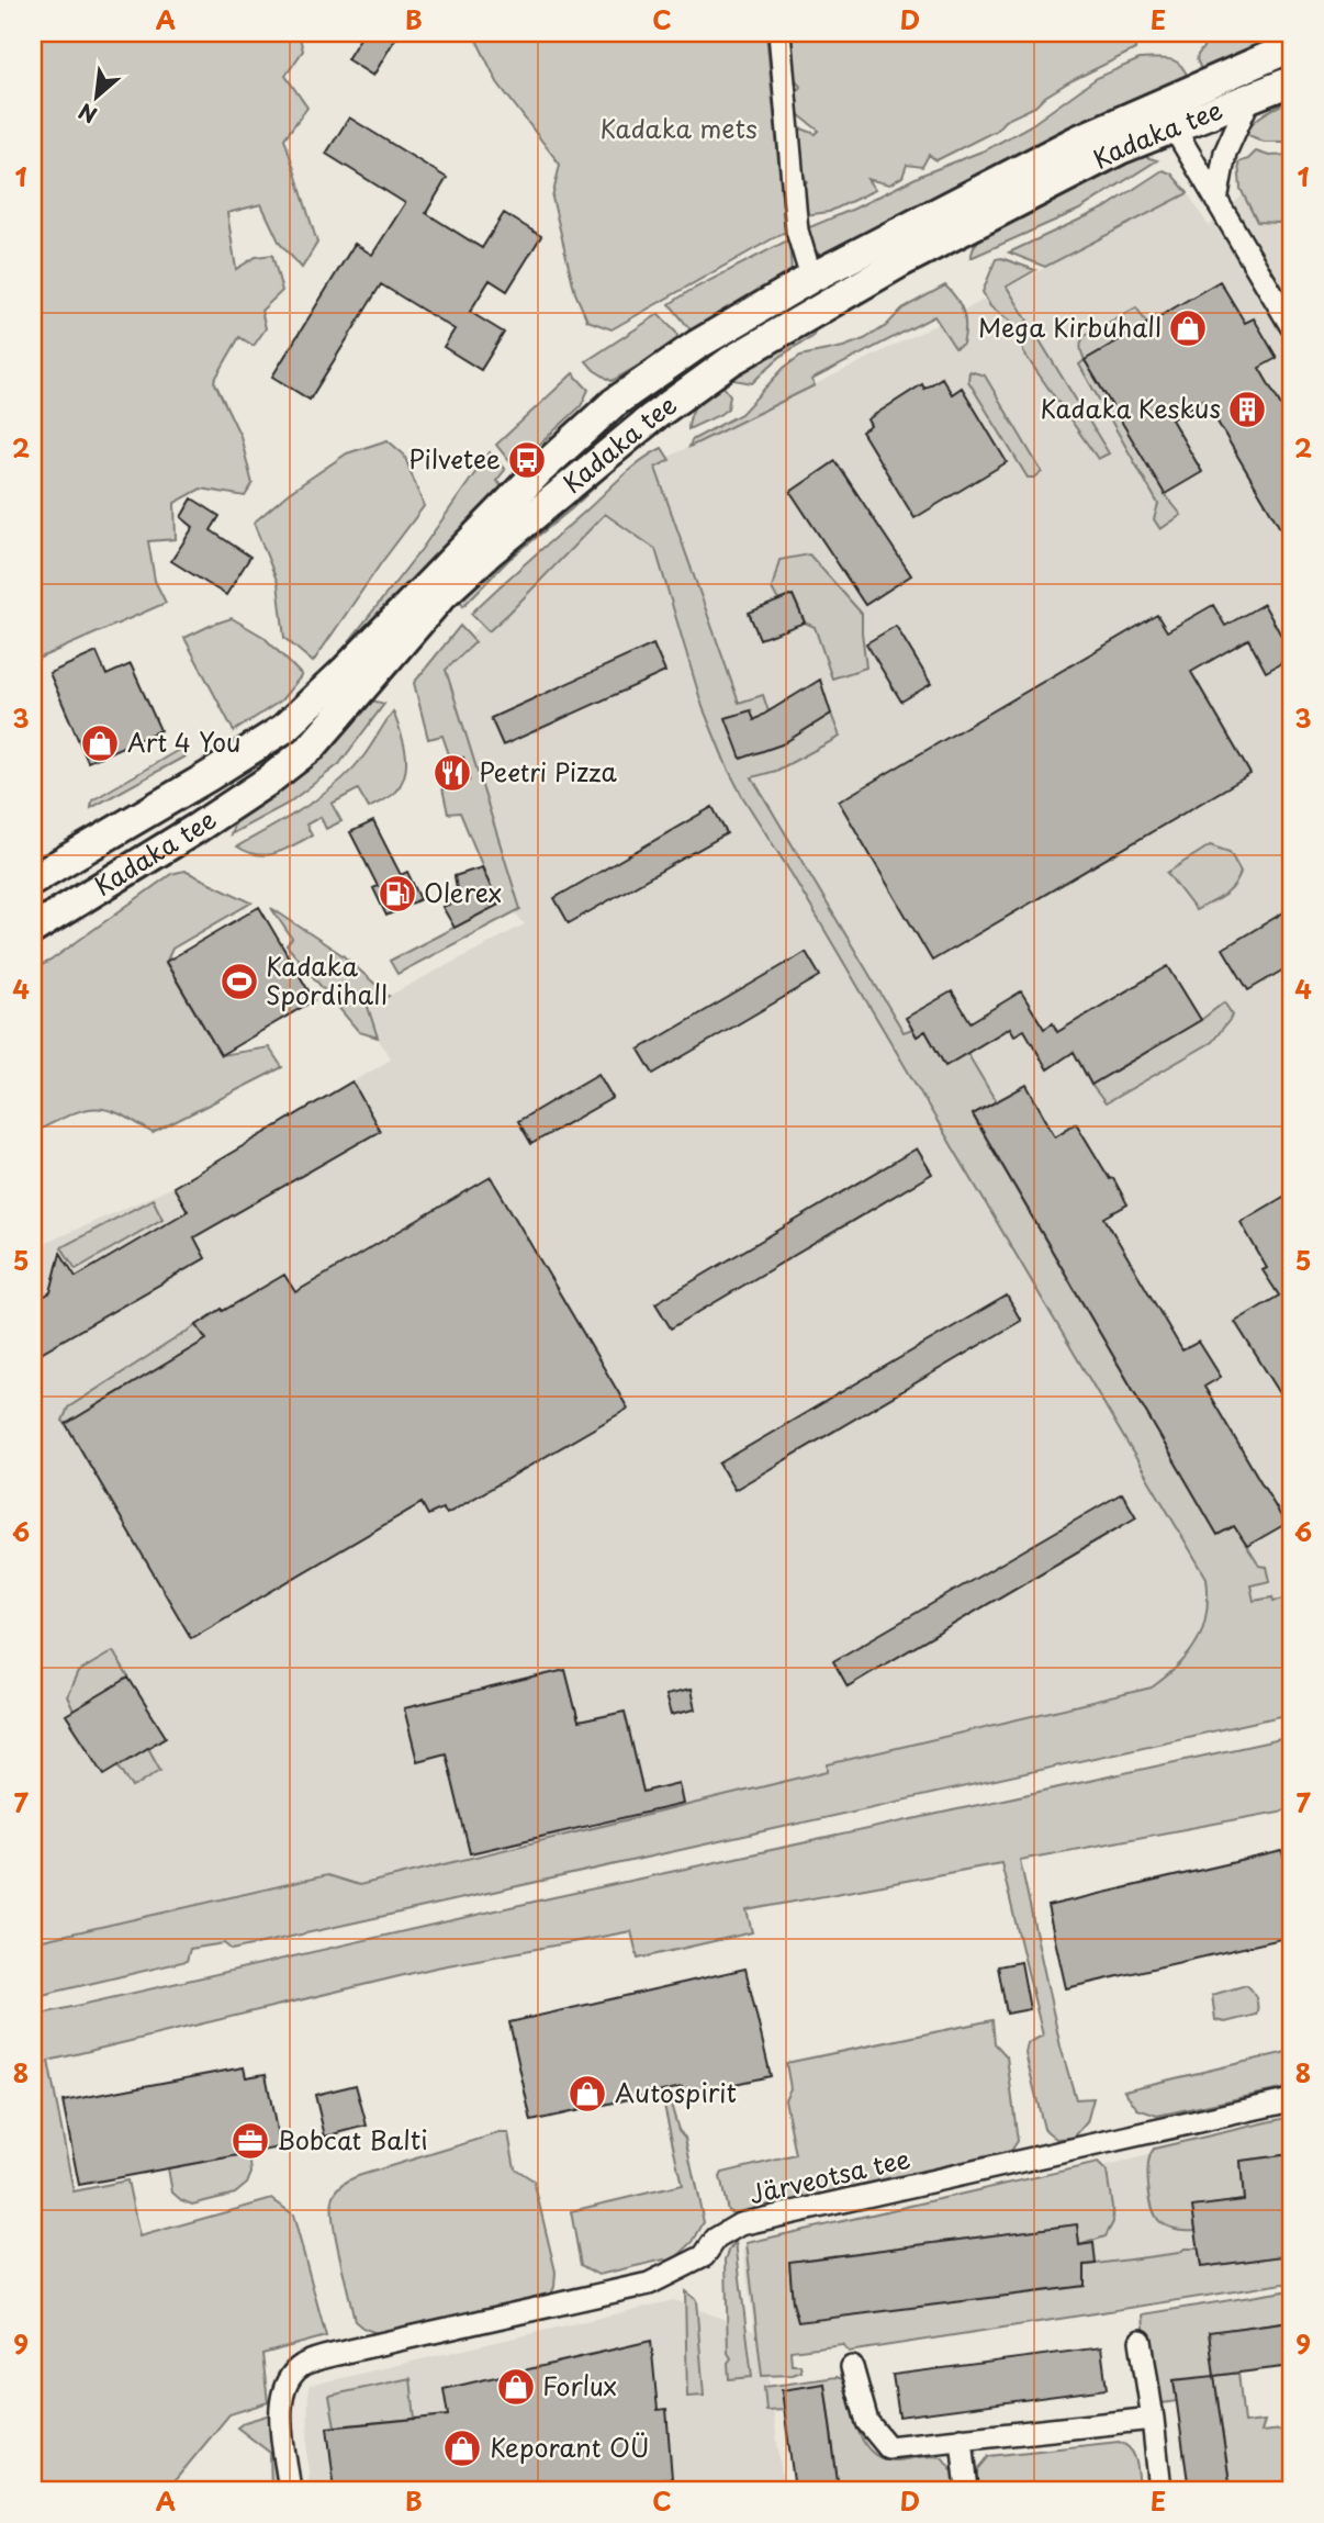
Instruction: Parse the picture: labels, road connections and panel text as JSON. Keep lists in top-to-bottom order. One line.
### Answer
{"streets":{"main road":["Kadaka tee"],"street":["Järveotsa tee"]},"parks":["Kadaka mets"],"places":{"shop":["Mega Kirbuhall","Art 4 You","Autospirit","Forlux","Keporant OÜ"],"building":["Kadaka Keskus"],"bus stop":["Pilvetee"],"restaurant":["Peetri Pizza"],"fuel station":["Olerex"],"sports":["Kadaka Spordihall"],"office":["Bobcat Balti"]},"north":"bottom left","grid":{"columns":["A","B","C","D","E"],"rows":["1","2","3","4","5","6","7","8","9"]}}
